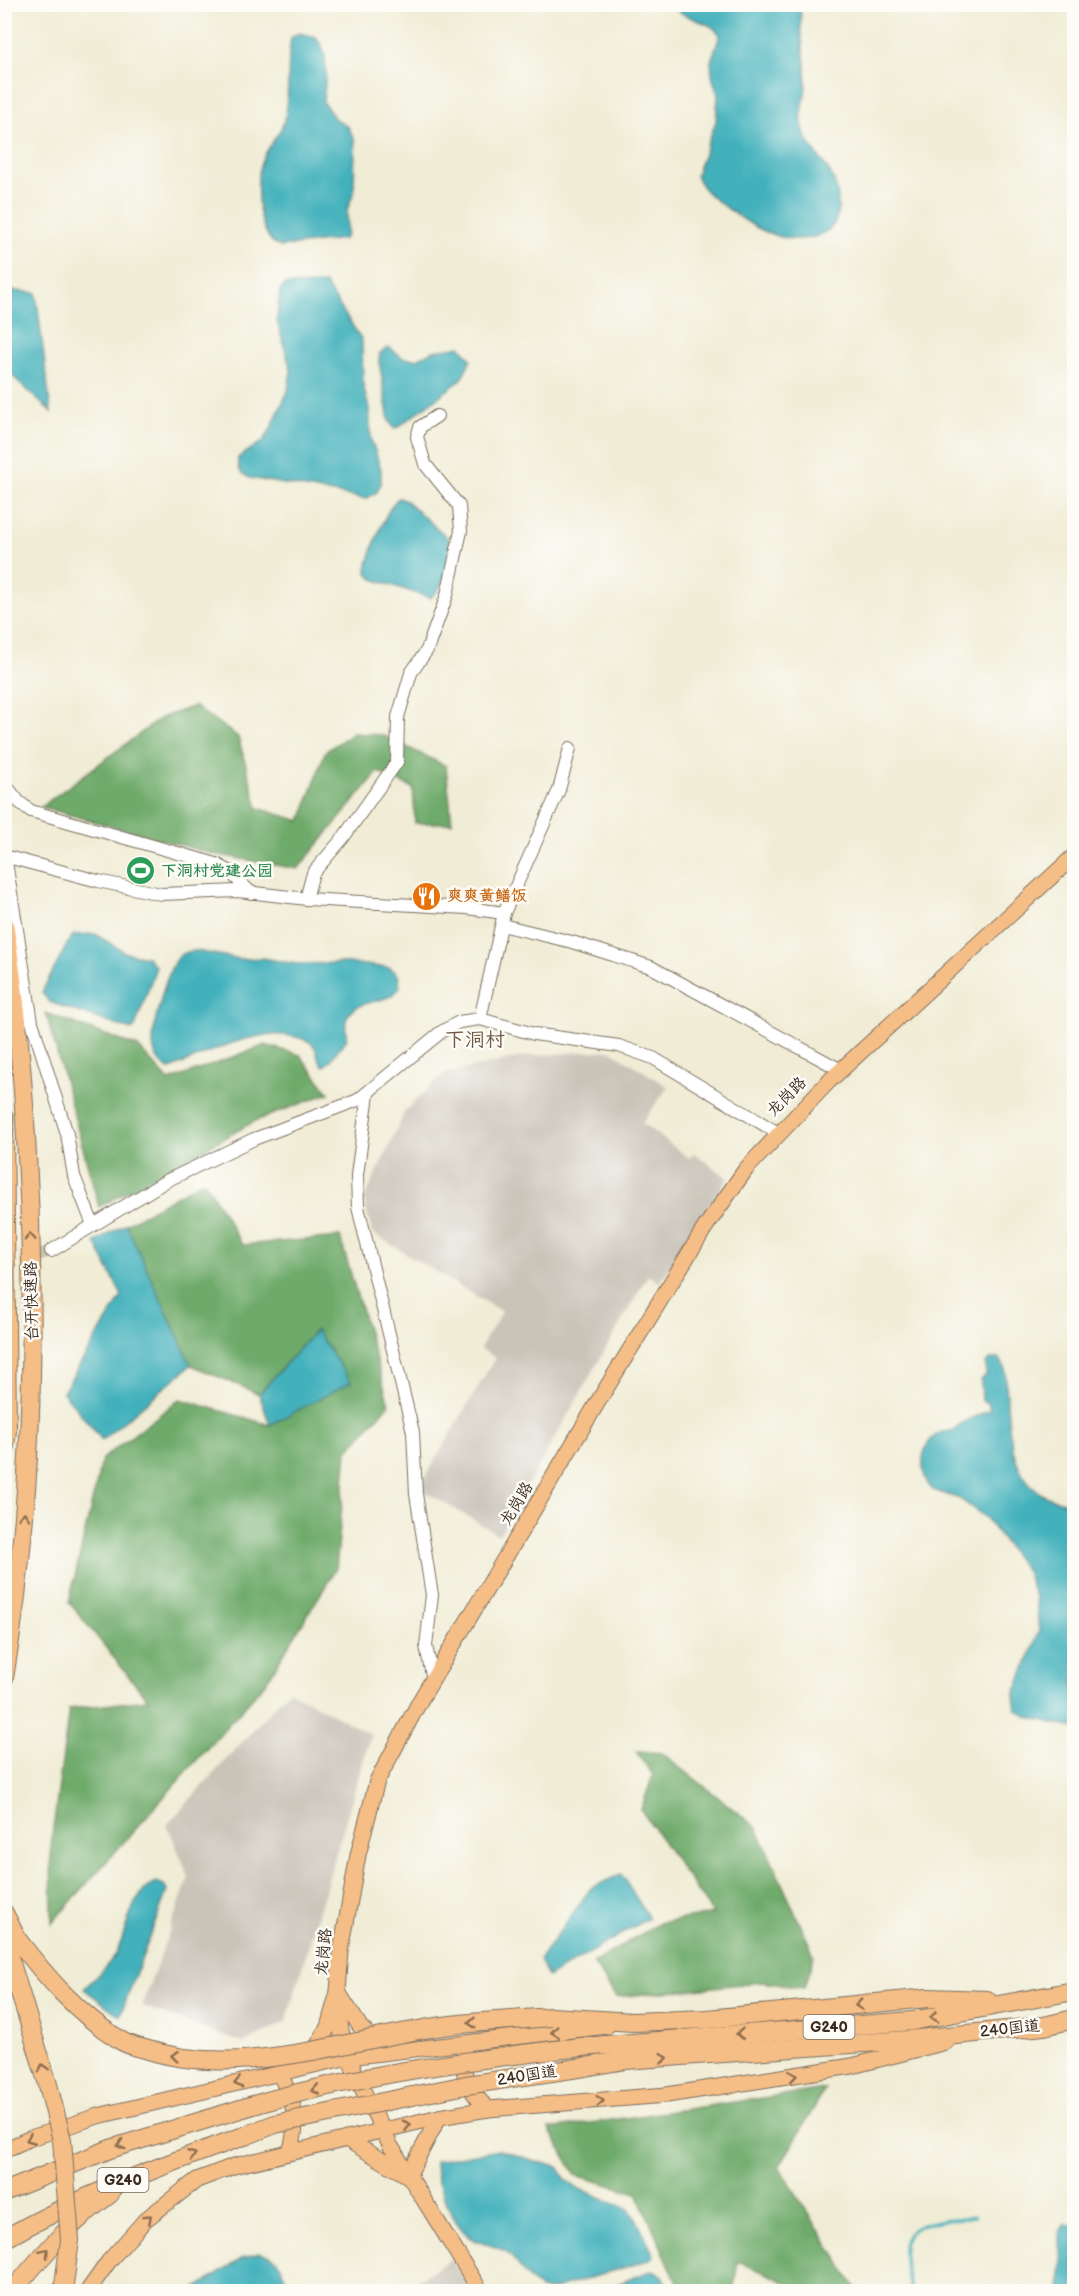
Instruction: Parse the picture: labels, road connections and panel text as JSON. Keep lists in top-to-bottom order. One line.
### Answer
{"streets":{"highway":["台开快速路","G240","240国道"],"main road":["龙岗路"]},"districts":["下洞村"],"places":{"sports":["下洞村党建公园"],"restaurant":["爽爽黄鳝饭"]}}
